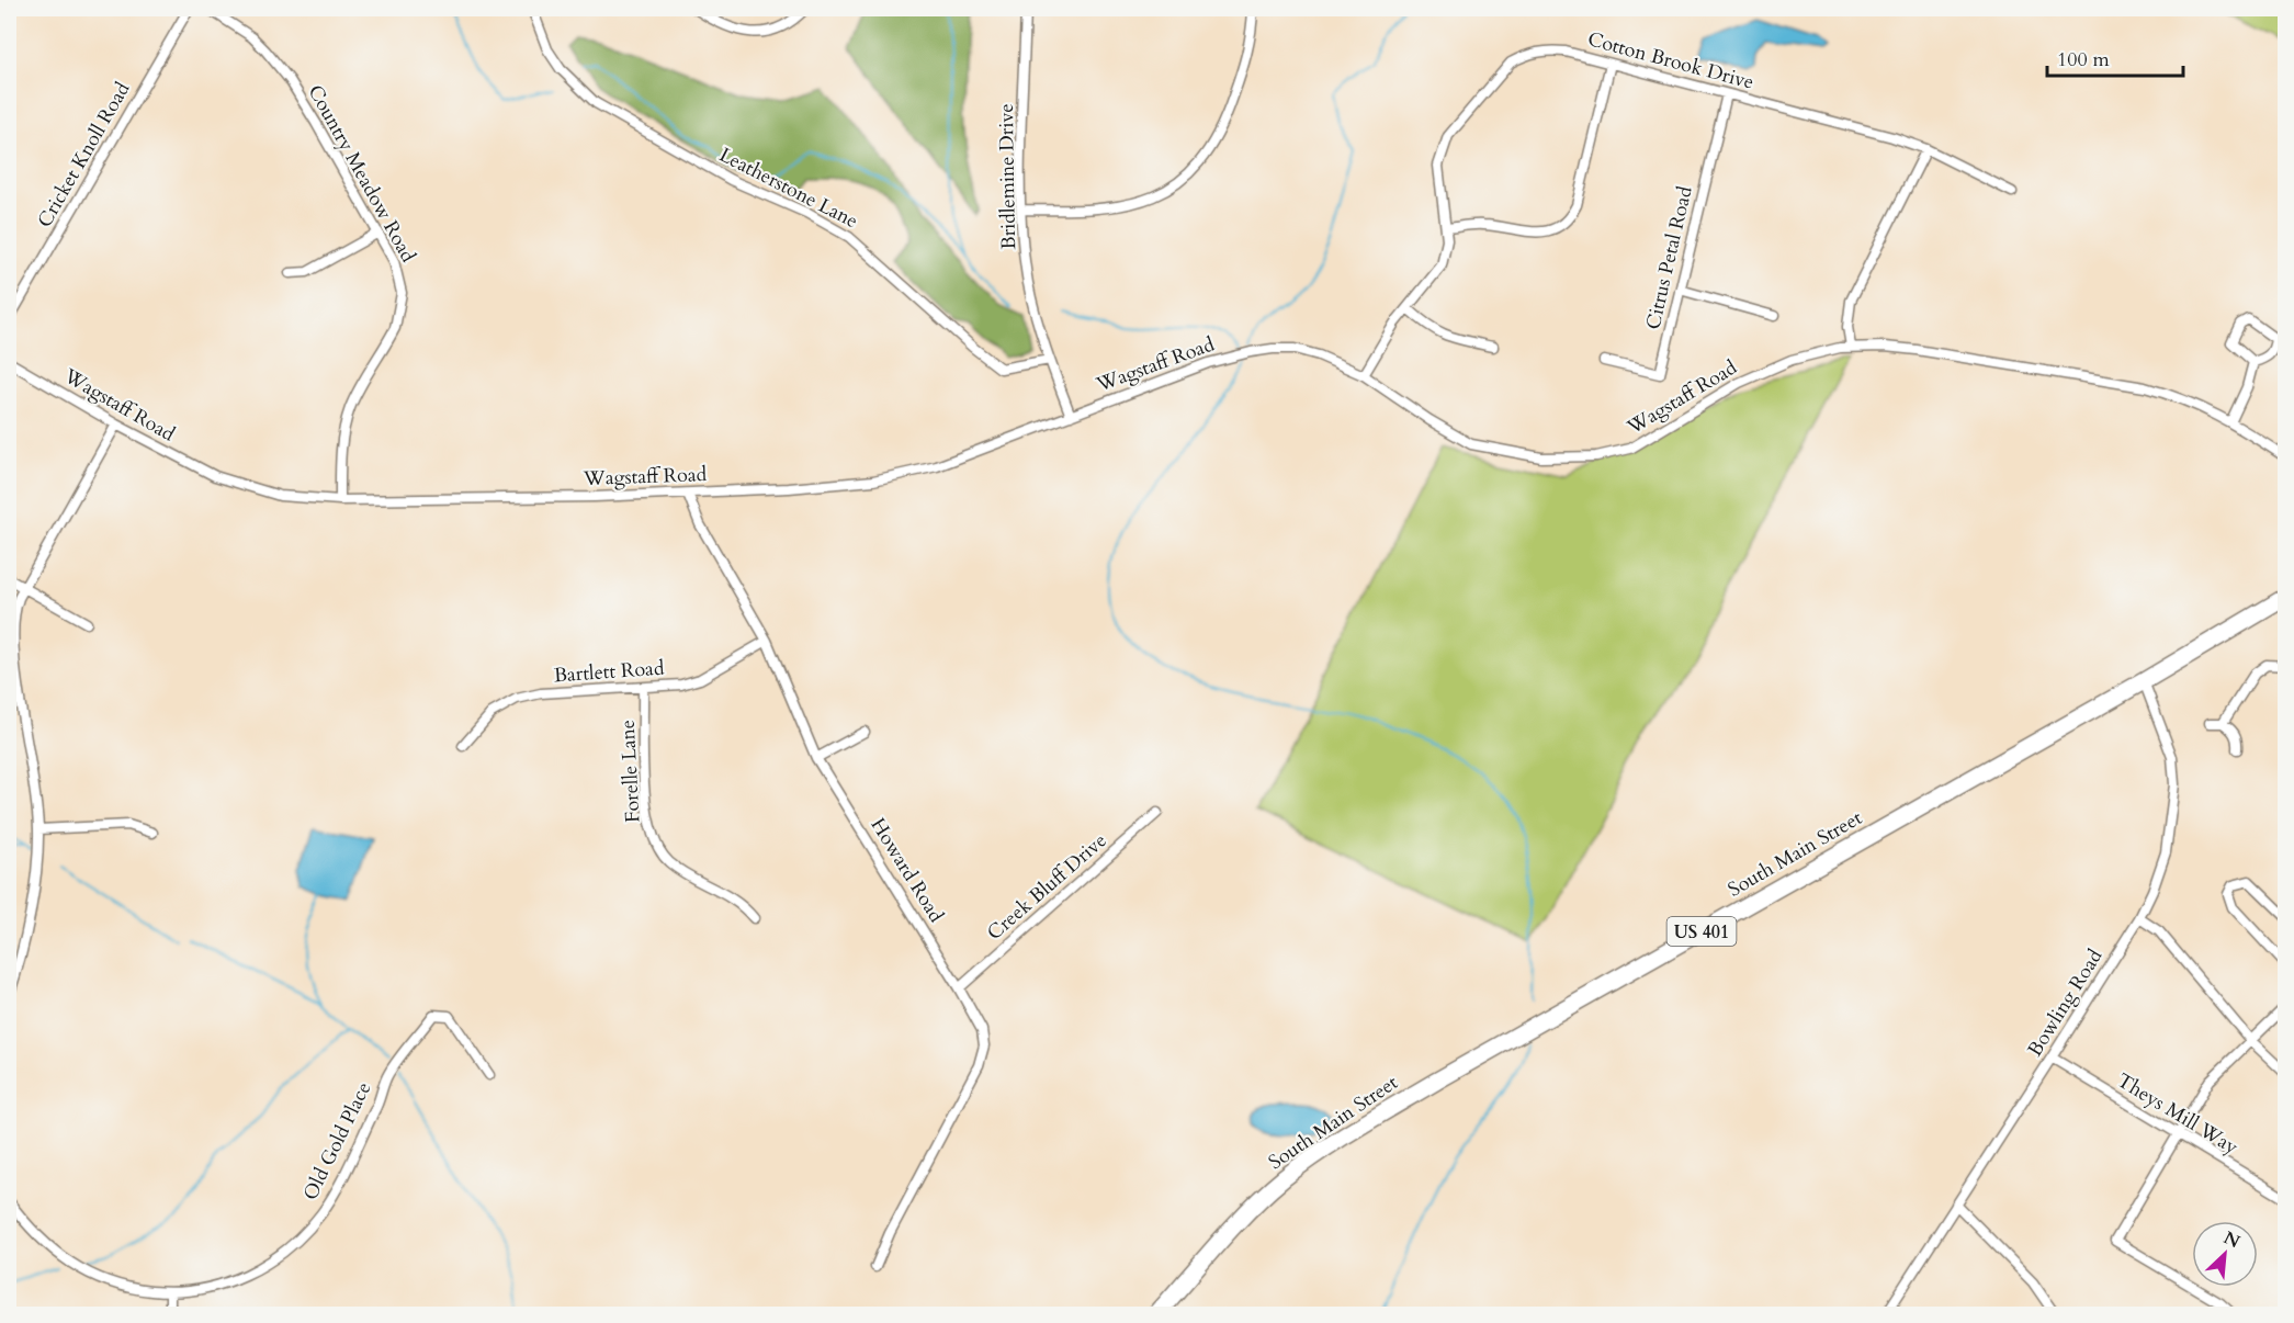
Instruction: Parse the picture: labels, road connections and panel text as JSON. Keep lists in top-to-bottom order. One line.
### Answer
{"streets":{"highway":["South Main Street","US 401"],"street":["Cotton Brook Drive","Cricket Knoll Road","Country Meadow Road","Bridlemine Drive","Leatherstone Lane","Citrus Petal Road","Wagstaff Road","Bartlett Road","Forelle Lane","Howard Road","Creek Bluff Drive","Bowling Road","Theys Mill Way","Old Gold Place"]},"crossings":[["Cotton Brook Drive","Citrus Petal Road"],["Cotton Brook Drive","Wagstaff Road"],["Country Meadow Road","Wagstaff Road"],["Bridlemine Drive","Leatherstone Lane"],["Bridlemine Drive","Wagstaff Road"],["Wagstaff Road","Howard Road"],["Bartlett Road","Forelle Lane"],["Bartlett Road","Howard Road"],["South Main Street","Bowling Road"],["Howard Road","Creek Bluff Drive"],["Bowling Road","Theys Mill Way"]],"scale_bar":"100 m","north":"top right"}
